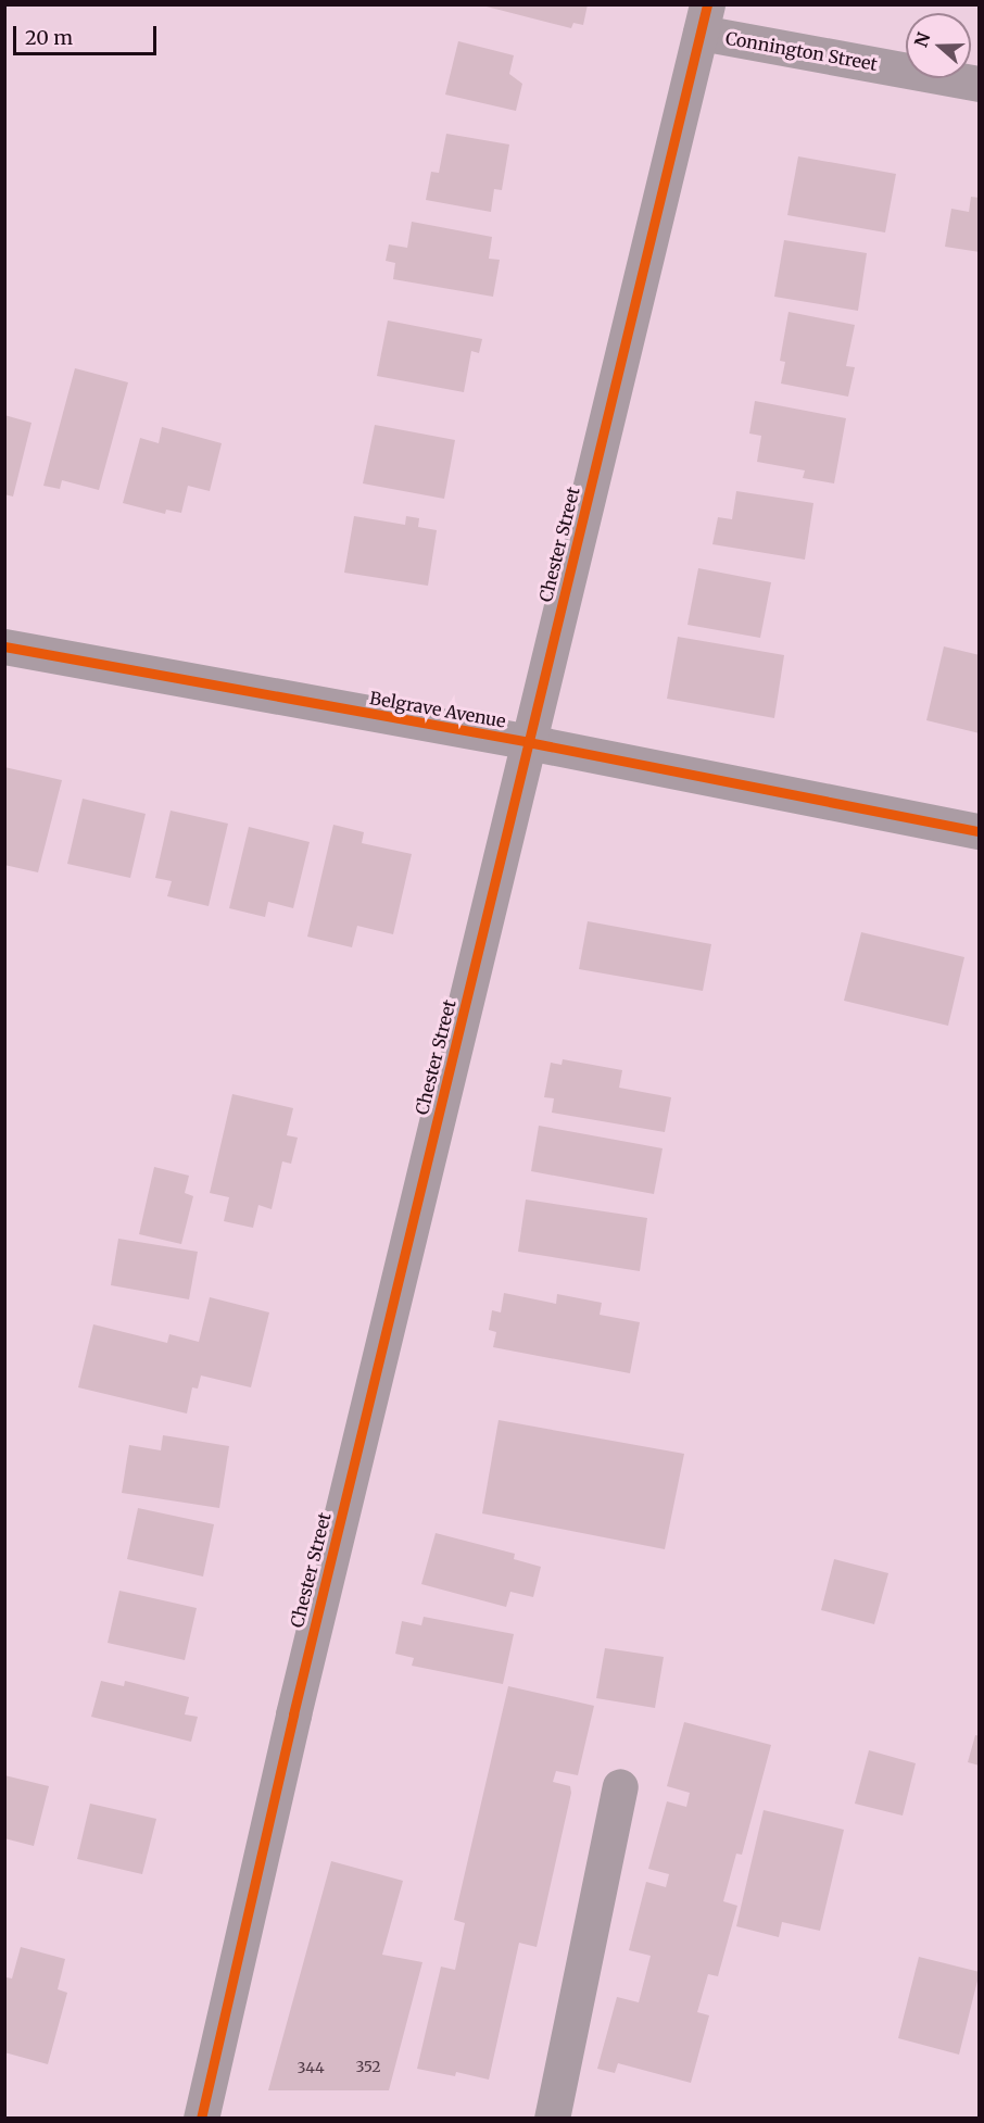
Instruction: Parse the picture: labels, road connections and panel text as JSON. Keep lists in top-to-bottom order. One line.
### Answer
{"streets":{"street":["Connington Street","Chester Street","Belgrave Avenue"]},"crossings":[["Connington Street","Chester Street"],["Chester Street","Belgrave Avenue"]],"house_numbers":["352","344"],"scale_bar":"20 m","north":"left"}
